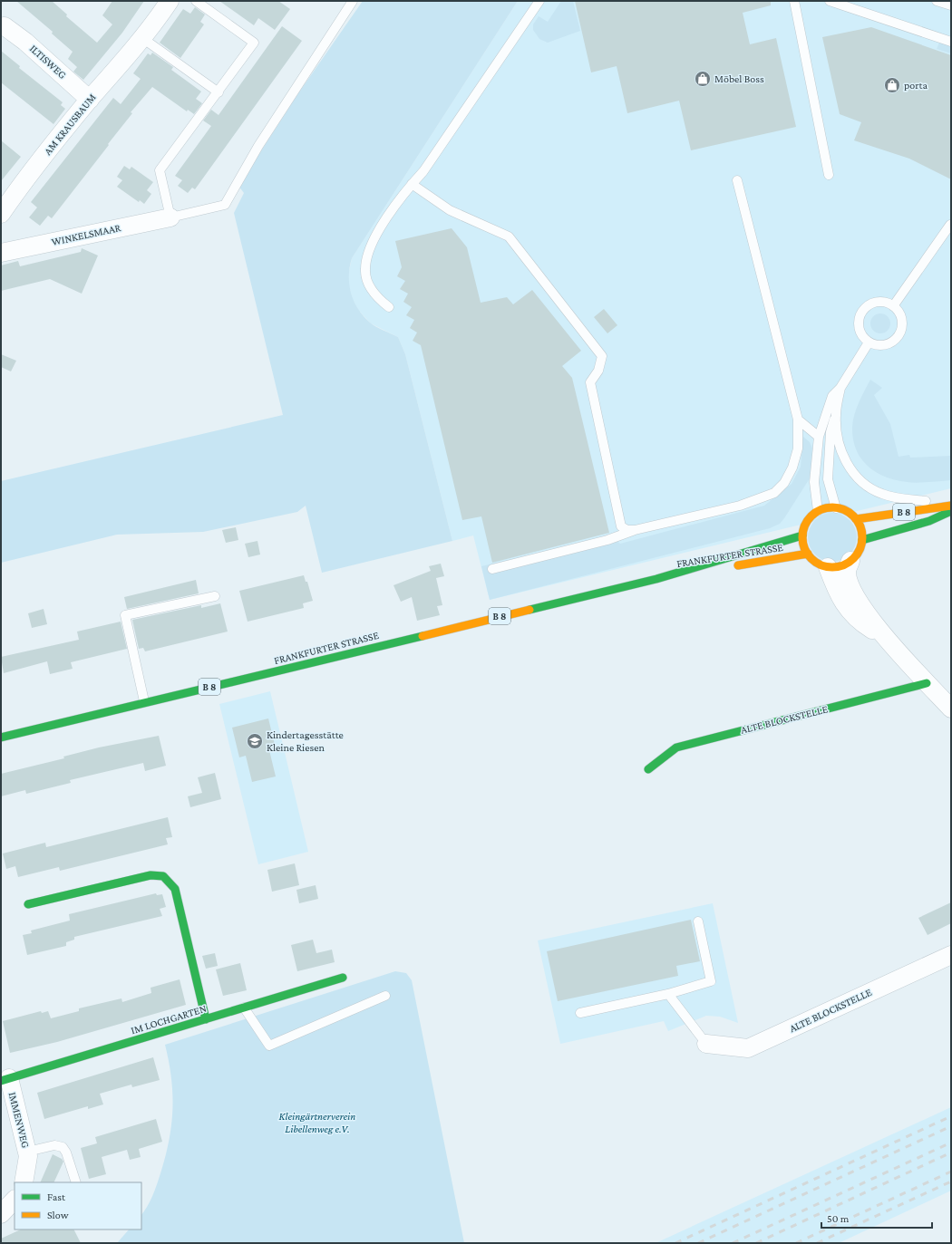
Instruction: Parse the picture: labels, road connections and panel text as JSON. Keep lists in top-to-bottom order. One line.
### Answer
{"streets":{"main road":["B 8","FRANKFURTER STRASSE","ALTE BLOCKSTELLE","IM LOCHGARTEN"],"street":["ILTISWEG","AM KRAUSBAUM","WINKELSMAAR","IMMENWEG"]},"crossings":[["ILTISWEG","AM KRAUSBAUM"],["B 8","FRANKFURTER STRASSE"],["IM LOCHGARTEN","IMMENWEG"]],"parks":["Kleingärtnerverein Libellenweg e.V."],"places":{"shop":["Möbel Boss","porta"],"school or university":["Kindertagesstätte Kleine Riesen"]},"legend":["Fast","Slow"],"scale_bar":"50 m"}
